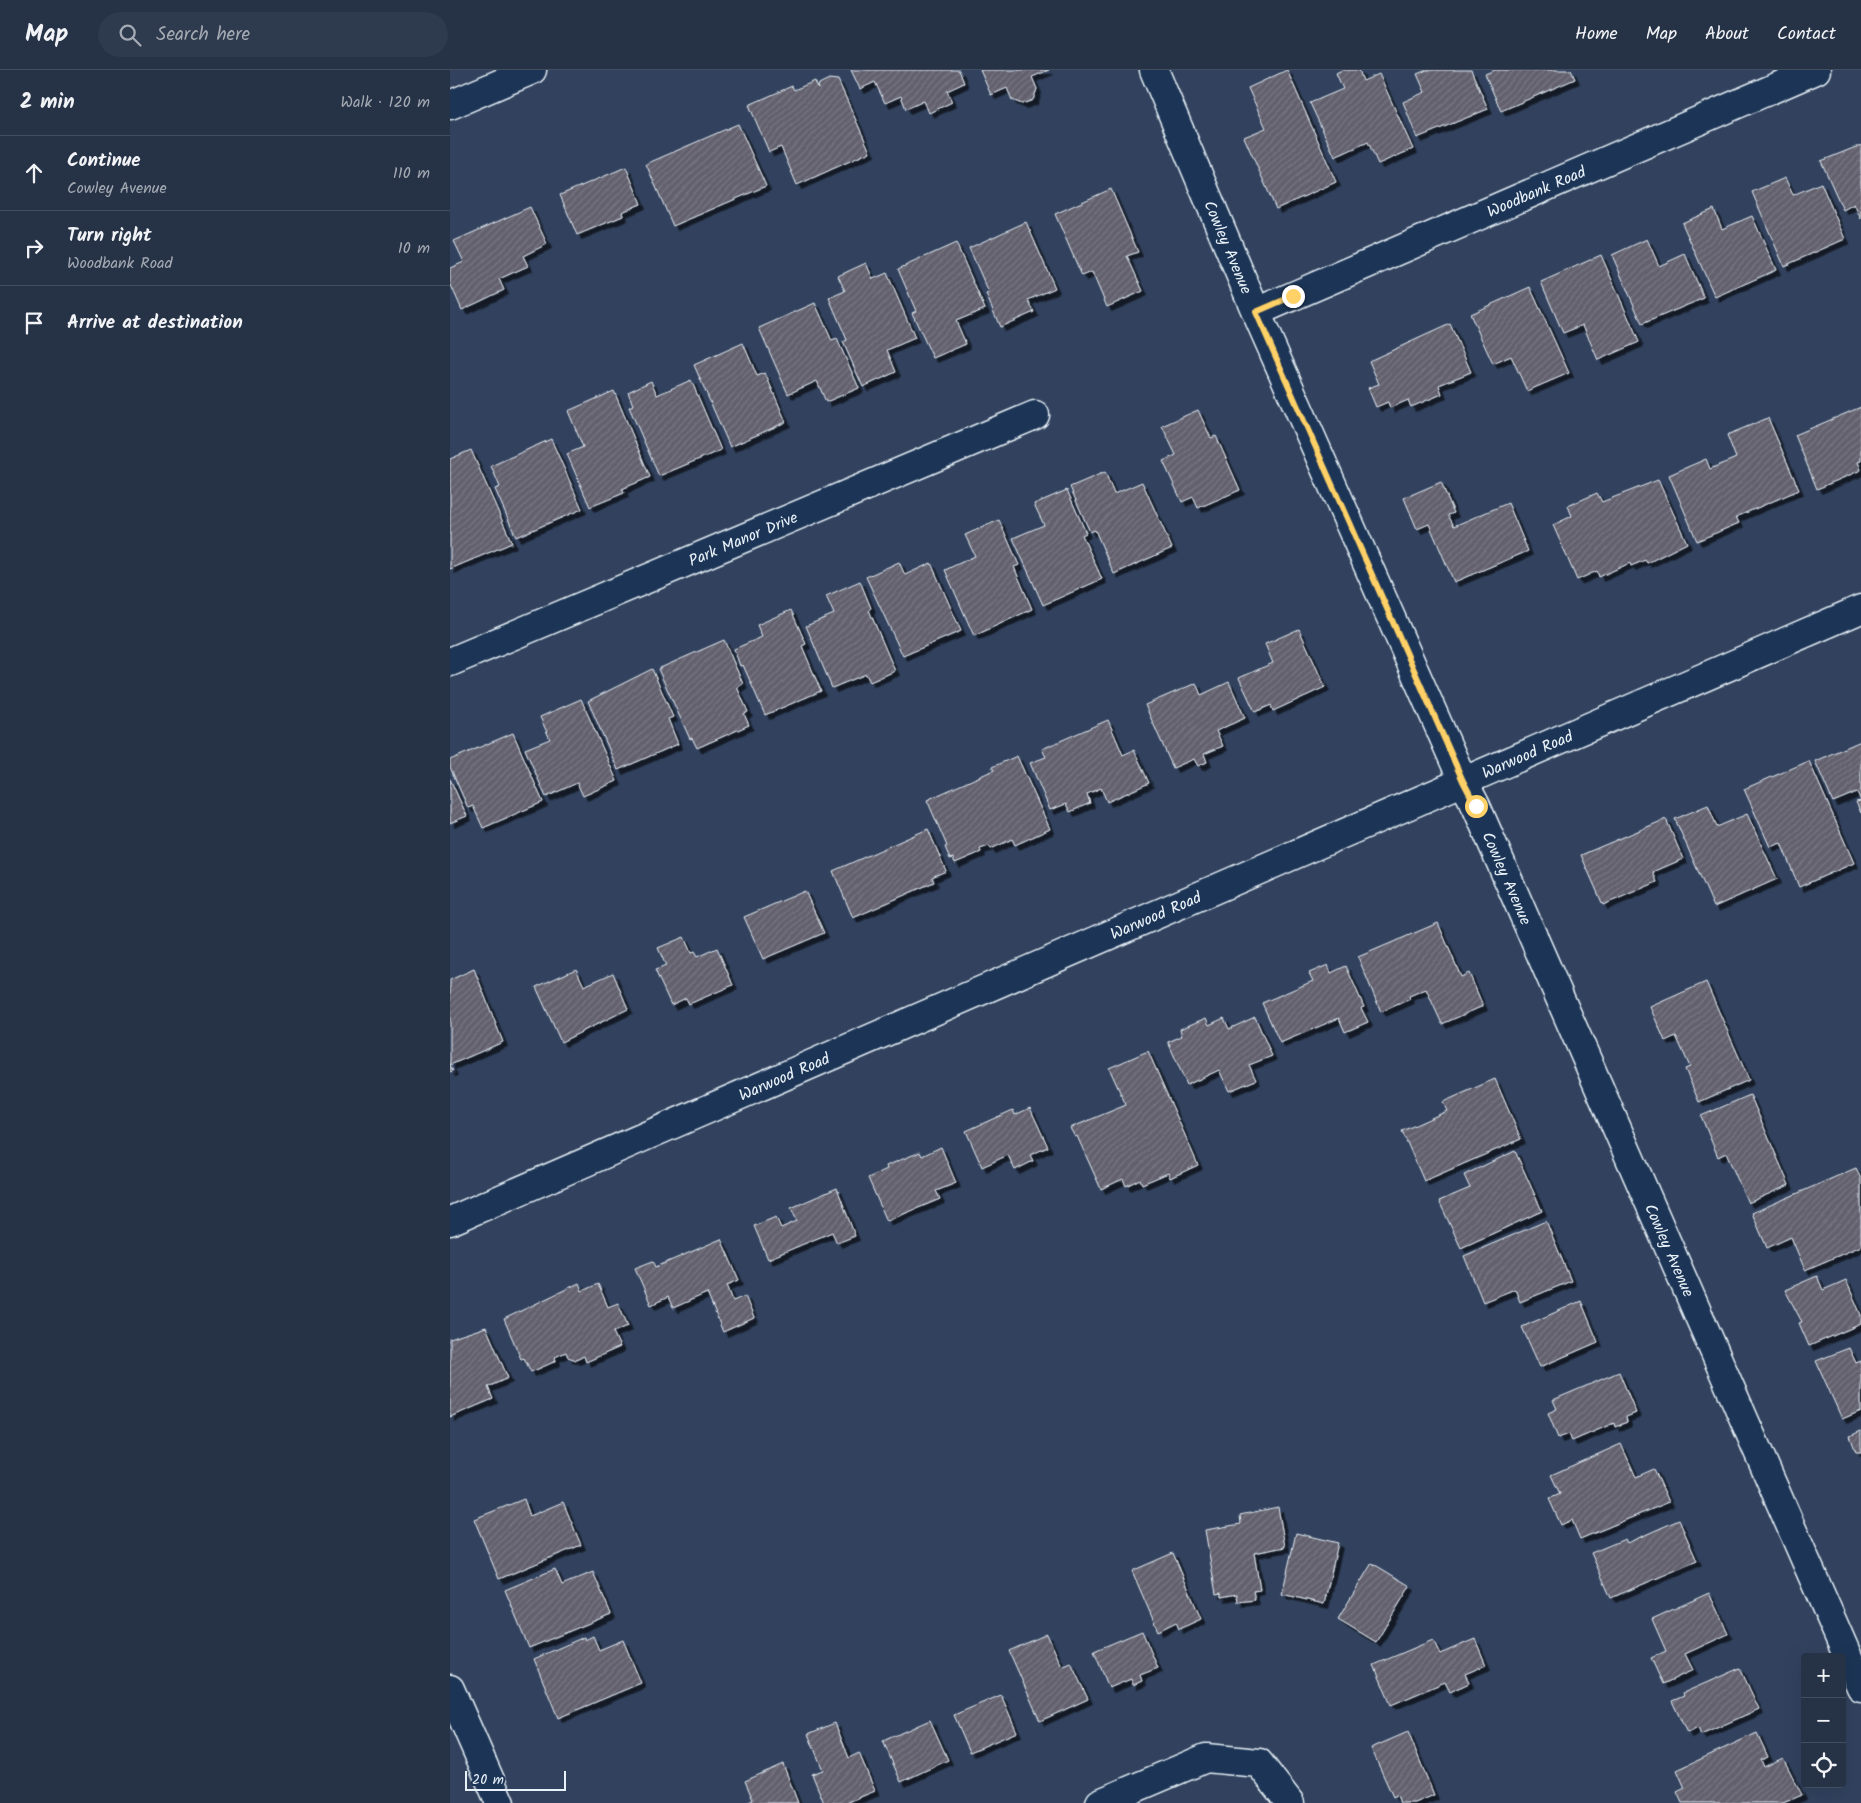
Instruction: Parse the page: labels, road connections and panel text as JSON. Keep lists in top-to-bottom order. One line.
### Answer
{"streets":{"street":["Woodbank Road","Cowley Avenue","Park Manor Drive","Warwood Road"]},"crossings":[["Woodbank Road","Cowley Avenue"],["Cowley Avenue","Warwood Road"]],"scale_bar":"20 m","page":{"header":"Map","search":"Search here","nav":["Home","Map","About","Contact"],"heading":["2 min","Walk · 120 m"],"list":[["Continue","Cowley Avenue","110 m"],["Turn right","Woodbank Road","10 m"],"Arrive at destination"],"map_buttons":["+","−"],"scale":"20 m"}}
